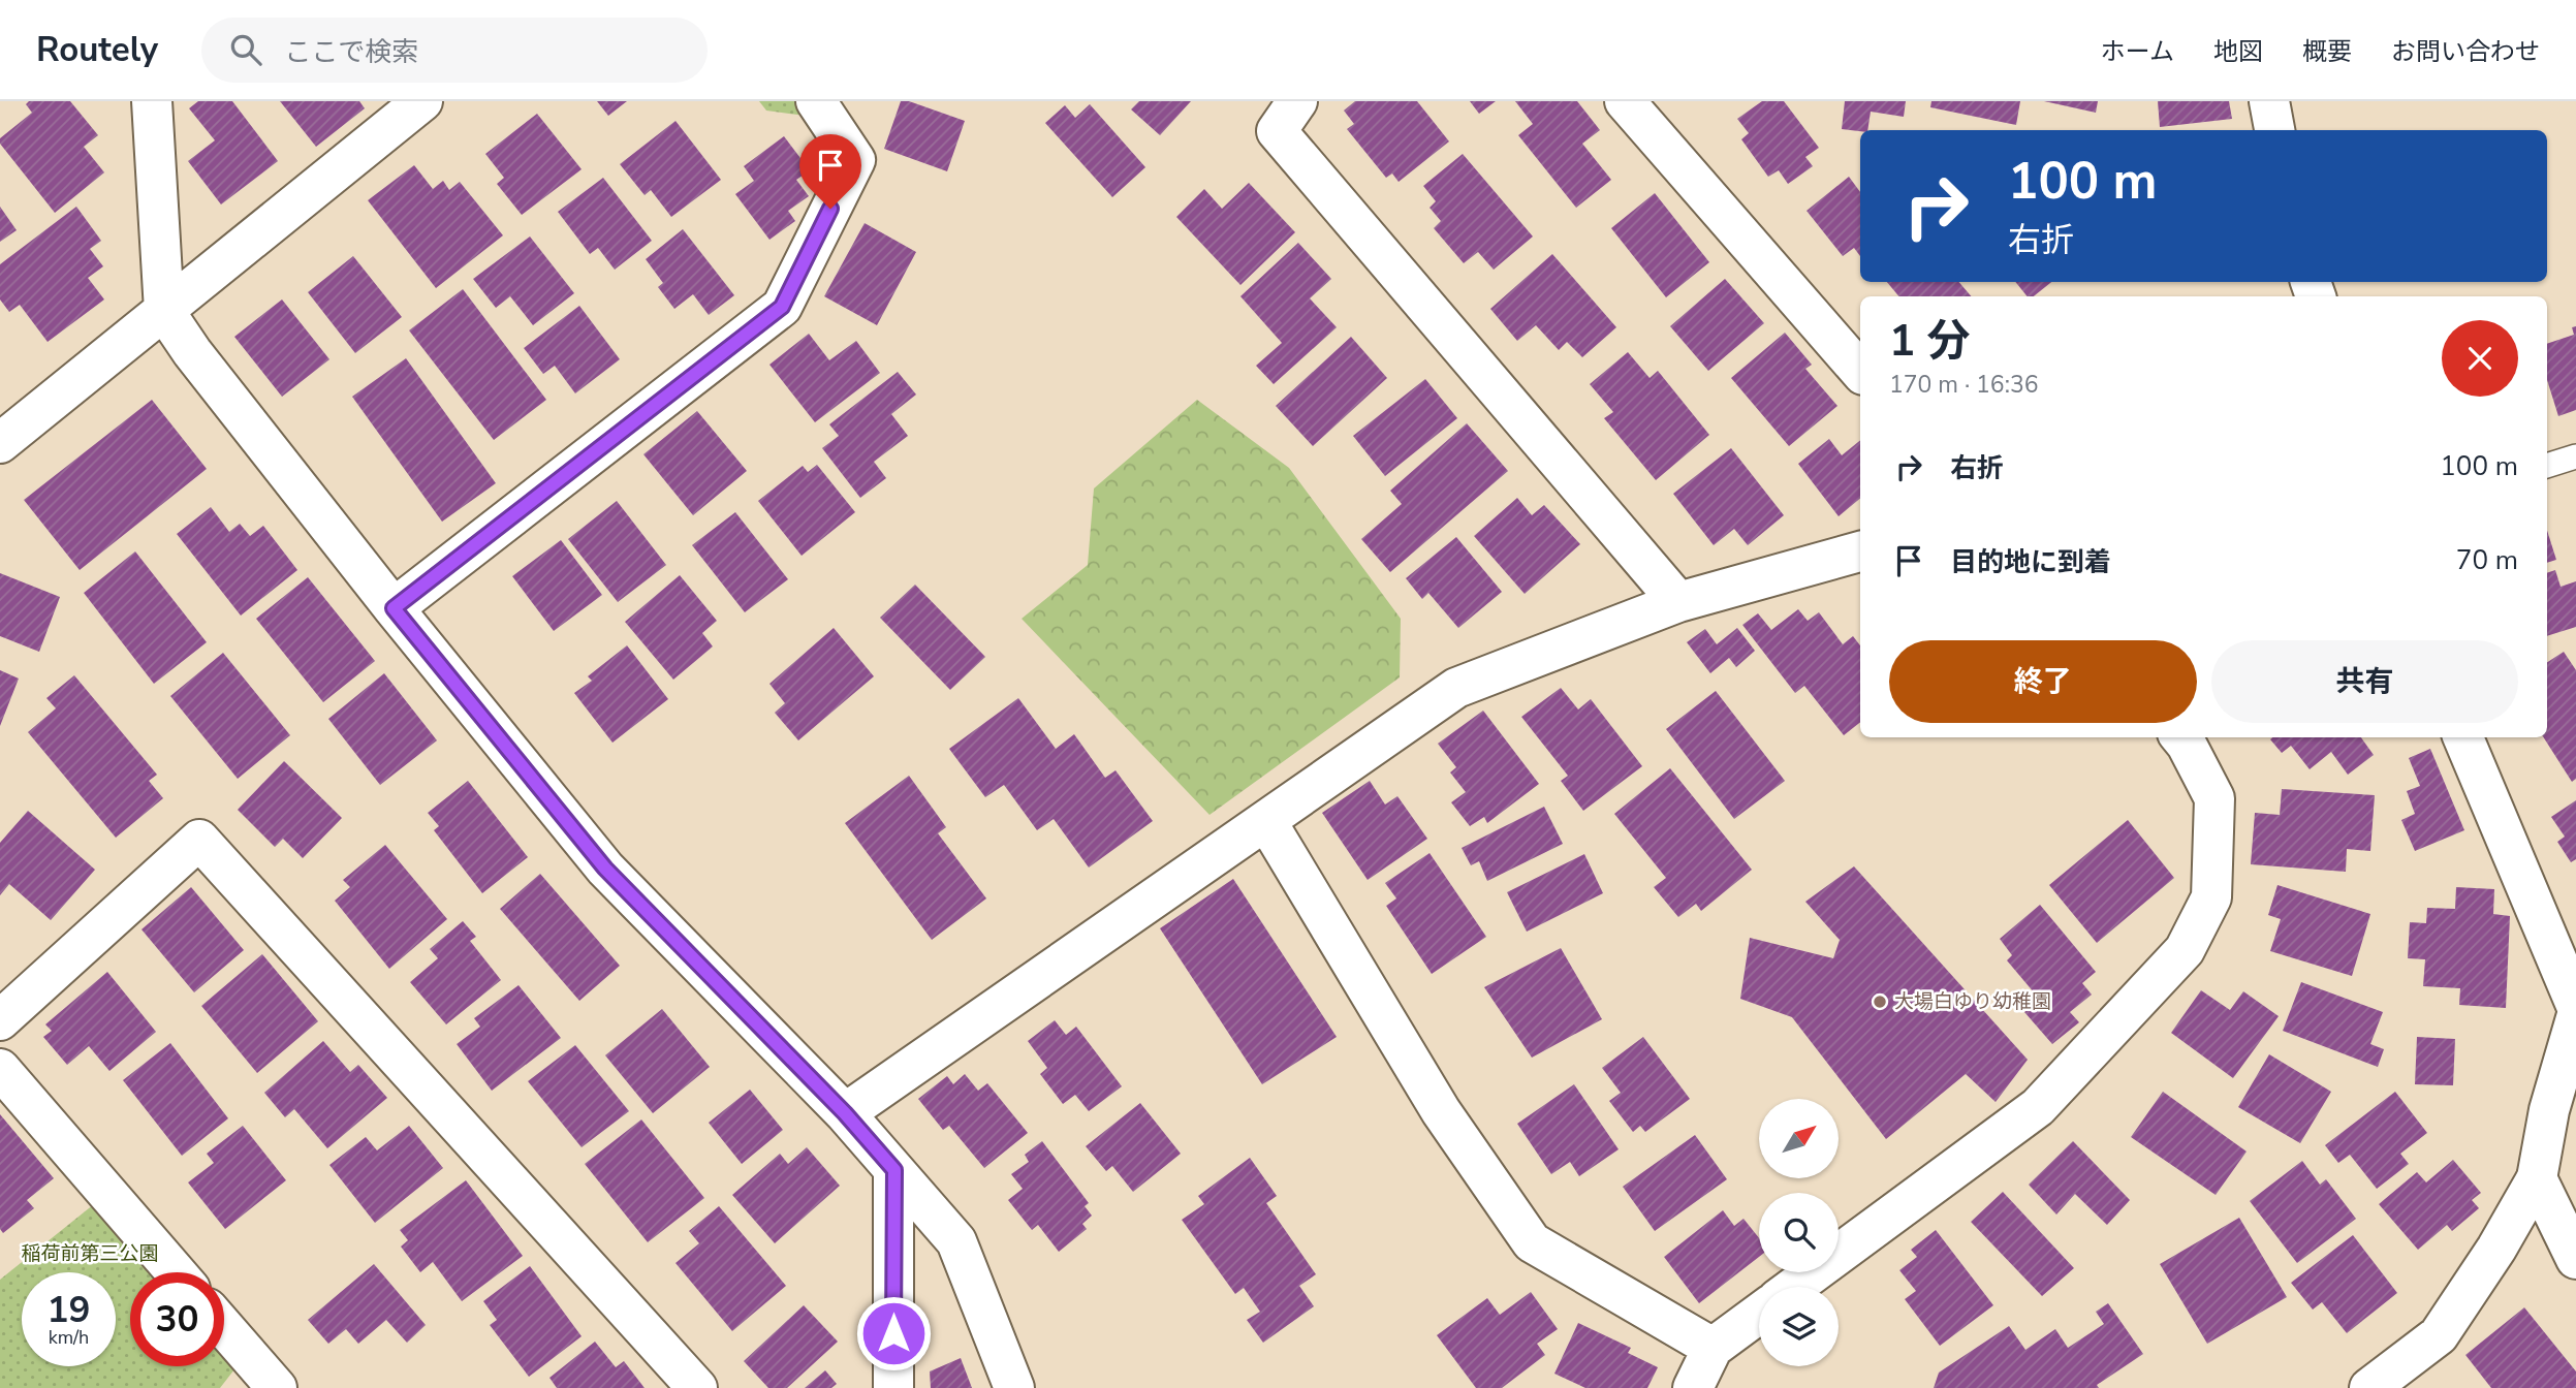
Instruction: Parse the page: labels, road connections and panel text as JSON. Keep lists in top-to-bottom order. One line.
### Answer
{"parks":["稲荷前第三公園"],"places":["大場白ゆり幼稚園"],"north":"top right","page":{"header":"Routely","search":"ここで検索","nav":["ホーム","地図","概要","お問い合わせ"],"turn":["100 m","右折"],"heading":["1 分","170 m · 16:36"],"list":[{"name":"右折","value":"100 m"},{"name":"目的地に到着","value":"70 m"}],"buttons":["終了","共有"],"speed":"19 km/h","limit":"30"}}
